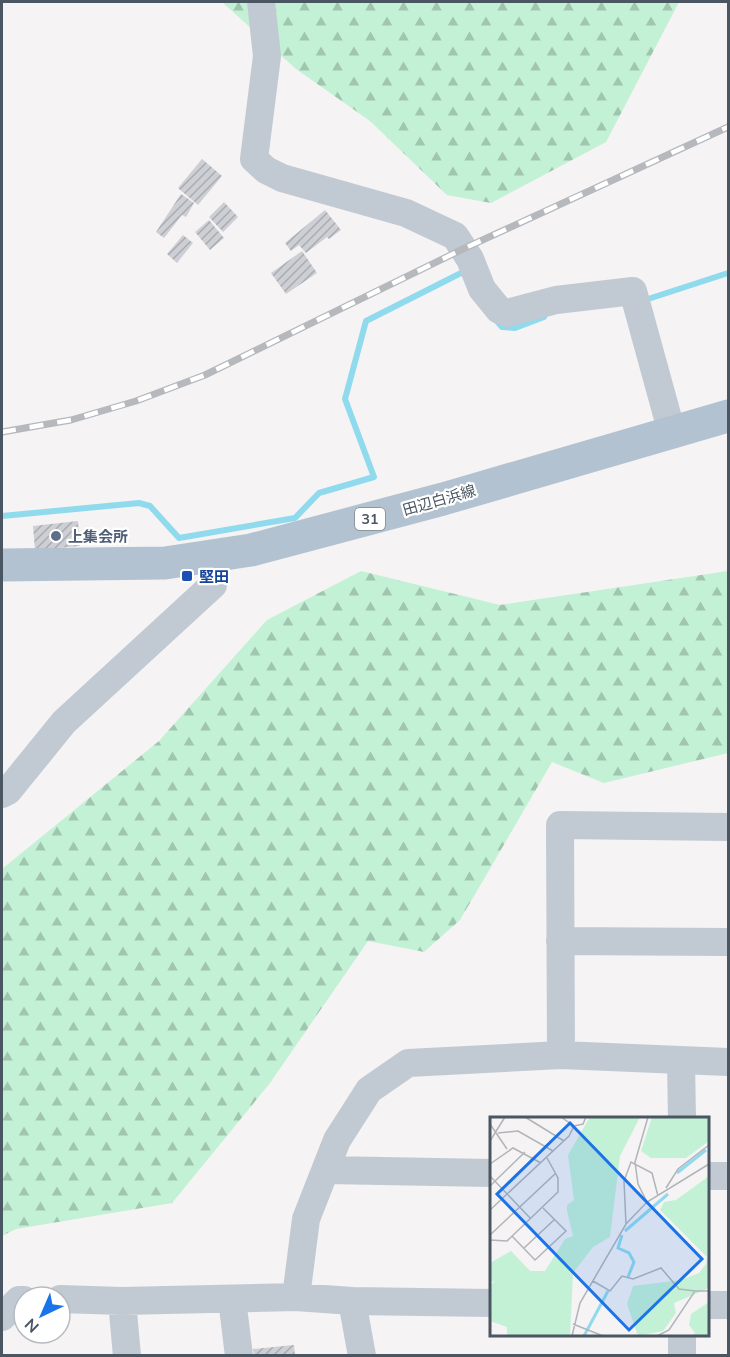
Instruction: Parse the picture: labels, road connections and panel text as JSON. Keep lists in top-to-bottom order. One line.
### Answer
{"streets":{"main road":["田辺白浜線","31"]},"places":{"other":["上集会所"],"transit":["堅田"]},"north":"bottom left"}
